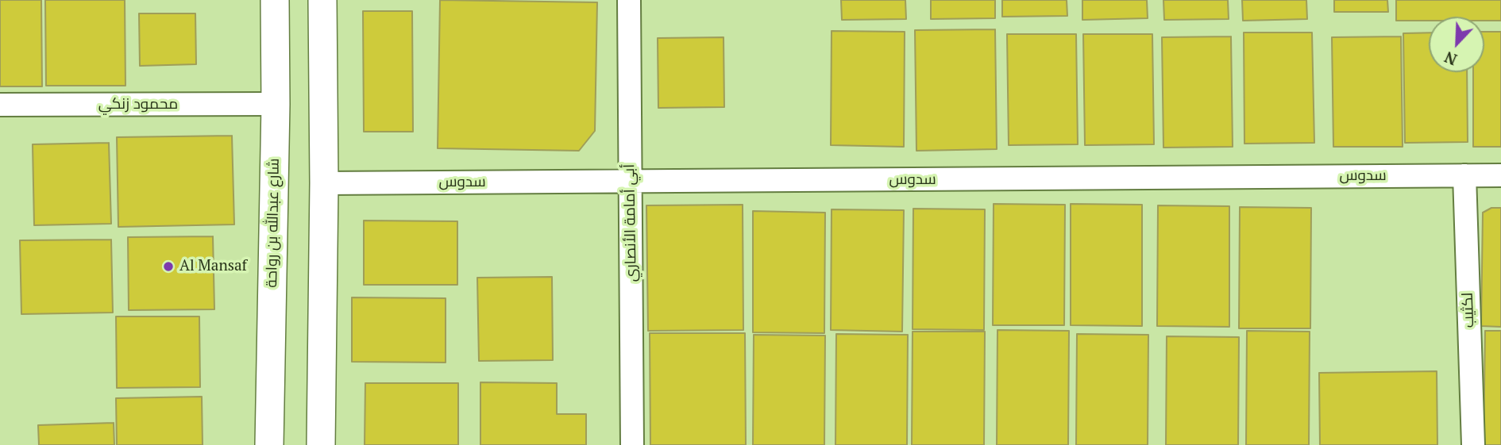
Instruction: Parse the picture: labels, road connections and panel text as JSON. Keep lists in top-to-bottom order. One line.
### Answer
{"streets":{"street":["محمود زنكي","سدوس","شارع عبدالله بن رواحة","أبي أمامة الأنصاري","لكثيب"]},"crossings":[["محمود زنكي","شارع عبدالله بن رواحة"],["سدوس","أبي أمامة الأنصاري"],["سدوس","لكثيب"]],"places":["Al Mansaf"],"north":"bottom left"}
